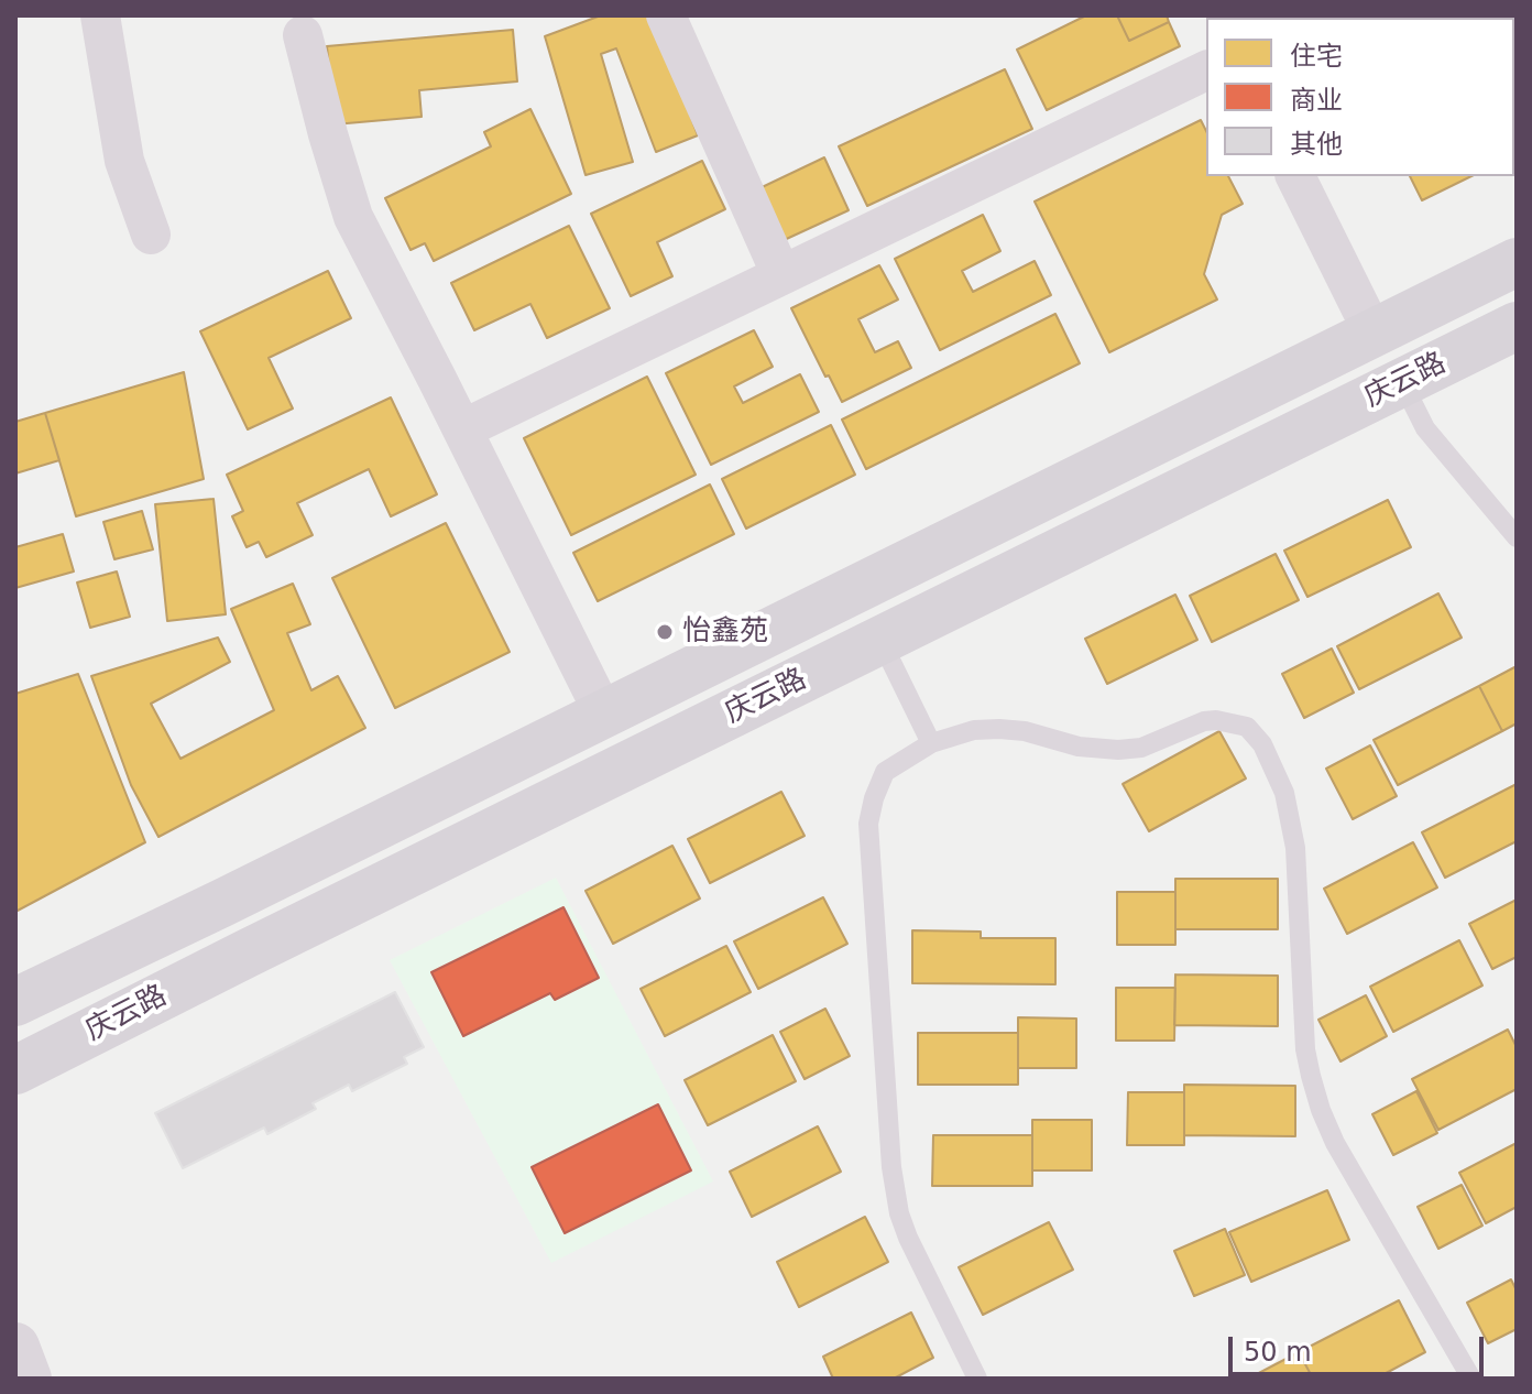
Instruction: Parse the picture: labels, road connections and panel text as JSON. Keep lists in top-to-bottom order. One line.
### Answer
{"streets":{"main road":["庆云路"]},"places":["怡鑫苑"],"legend":["住宅","商业","其他"],"scale_bar":"50 m"}
